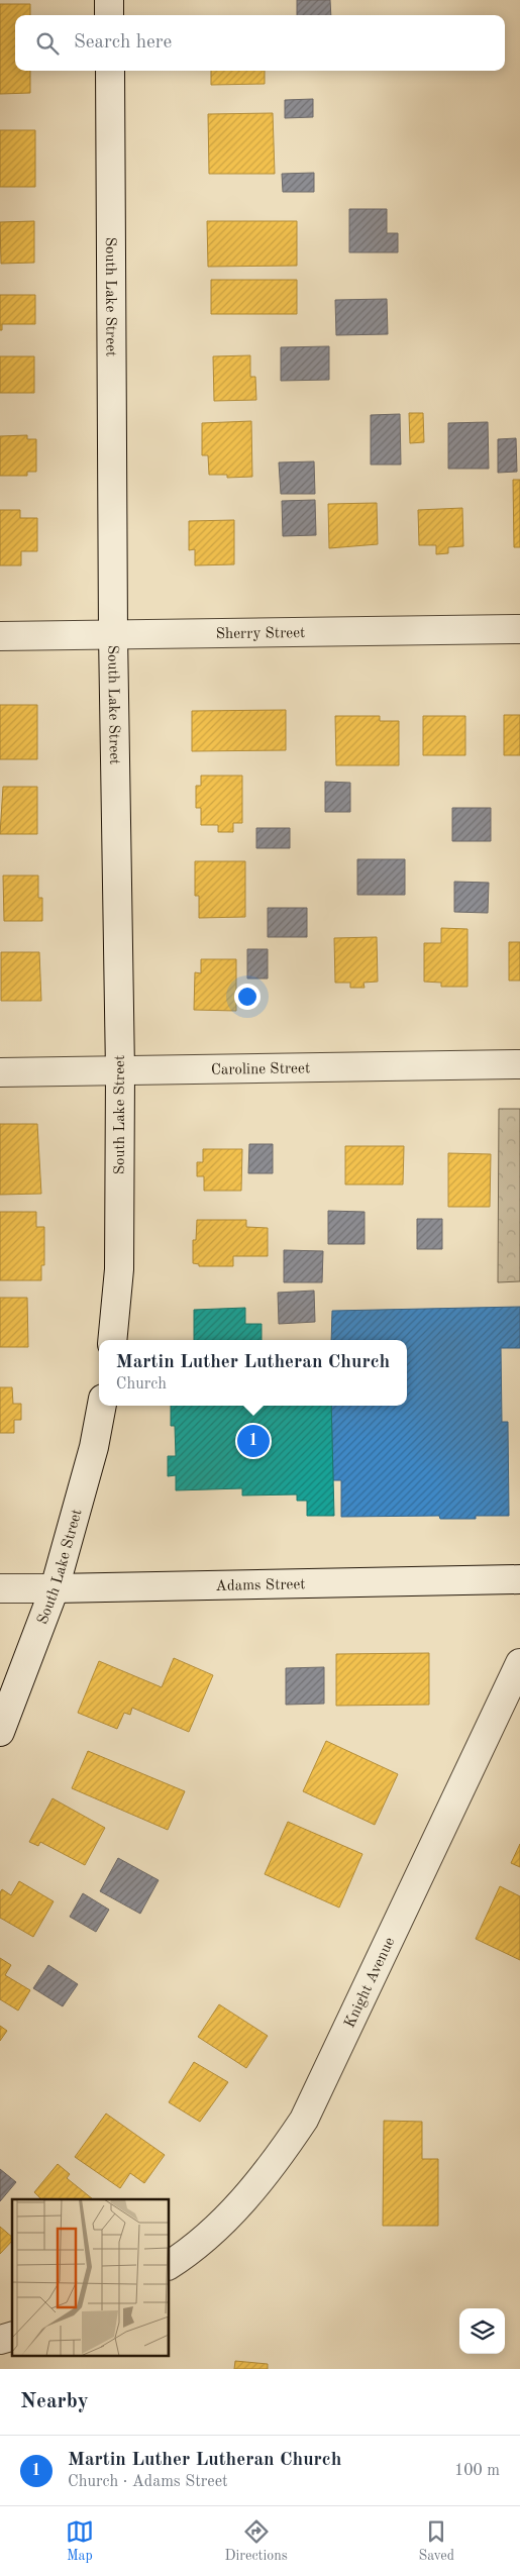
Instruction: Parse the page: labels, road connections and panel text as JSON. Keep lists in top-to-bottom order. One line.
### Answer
{"streets":{"street":["South Lake Street","Sherry Street","Caroline Street","Adams Street","Knight Avenue"]},"crossings":[["South Lake Street","Sherry Street"],["South Lake Street","Caroline Street"],["South Lake Street","Adams Street"]],"page":{"search":"Search here","popup":["Martin Luther Lutheran Church","Church"],"pins":"1","heading":"Nearby","list":[{"mark":"1","name":"Martin Luther Lutheran Church","note":"Church · Adams Street","value":"100 m"}],"nav":["Map","Directions","Saved"]}}
